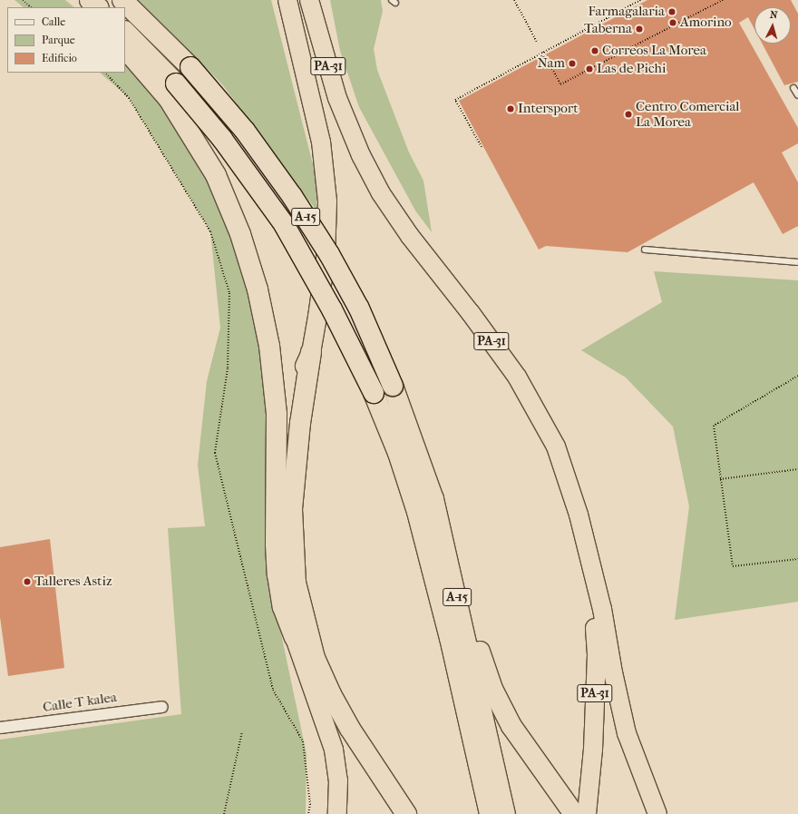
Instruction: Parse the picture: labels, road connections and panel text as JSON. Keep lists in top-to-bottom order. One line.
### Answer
{"streets":{"highway":["PA-31","A-15"],"street":["Calle T kalea"]},"places":["Farmagalaria","Amorino","Taberna","Correos La Morea","Ñam","Las de Pichi","Intersport","Centro Comercial La Morea","Talleres Astiz"],"legend":["Calle","Parque","Edificio"],"north":"top"}
